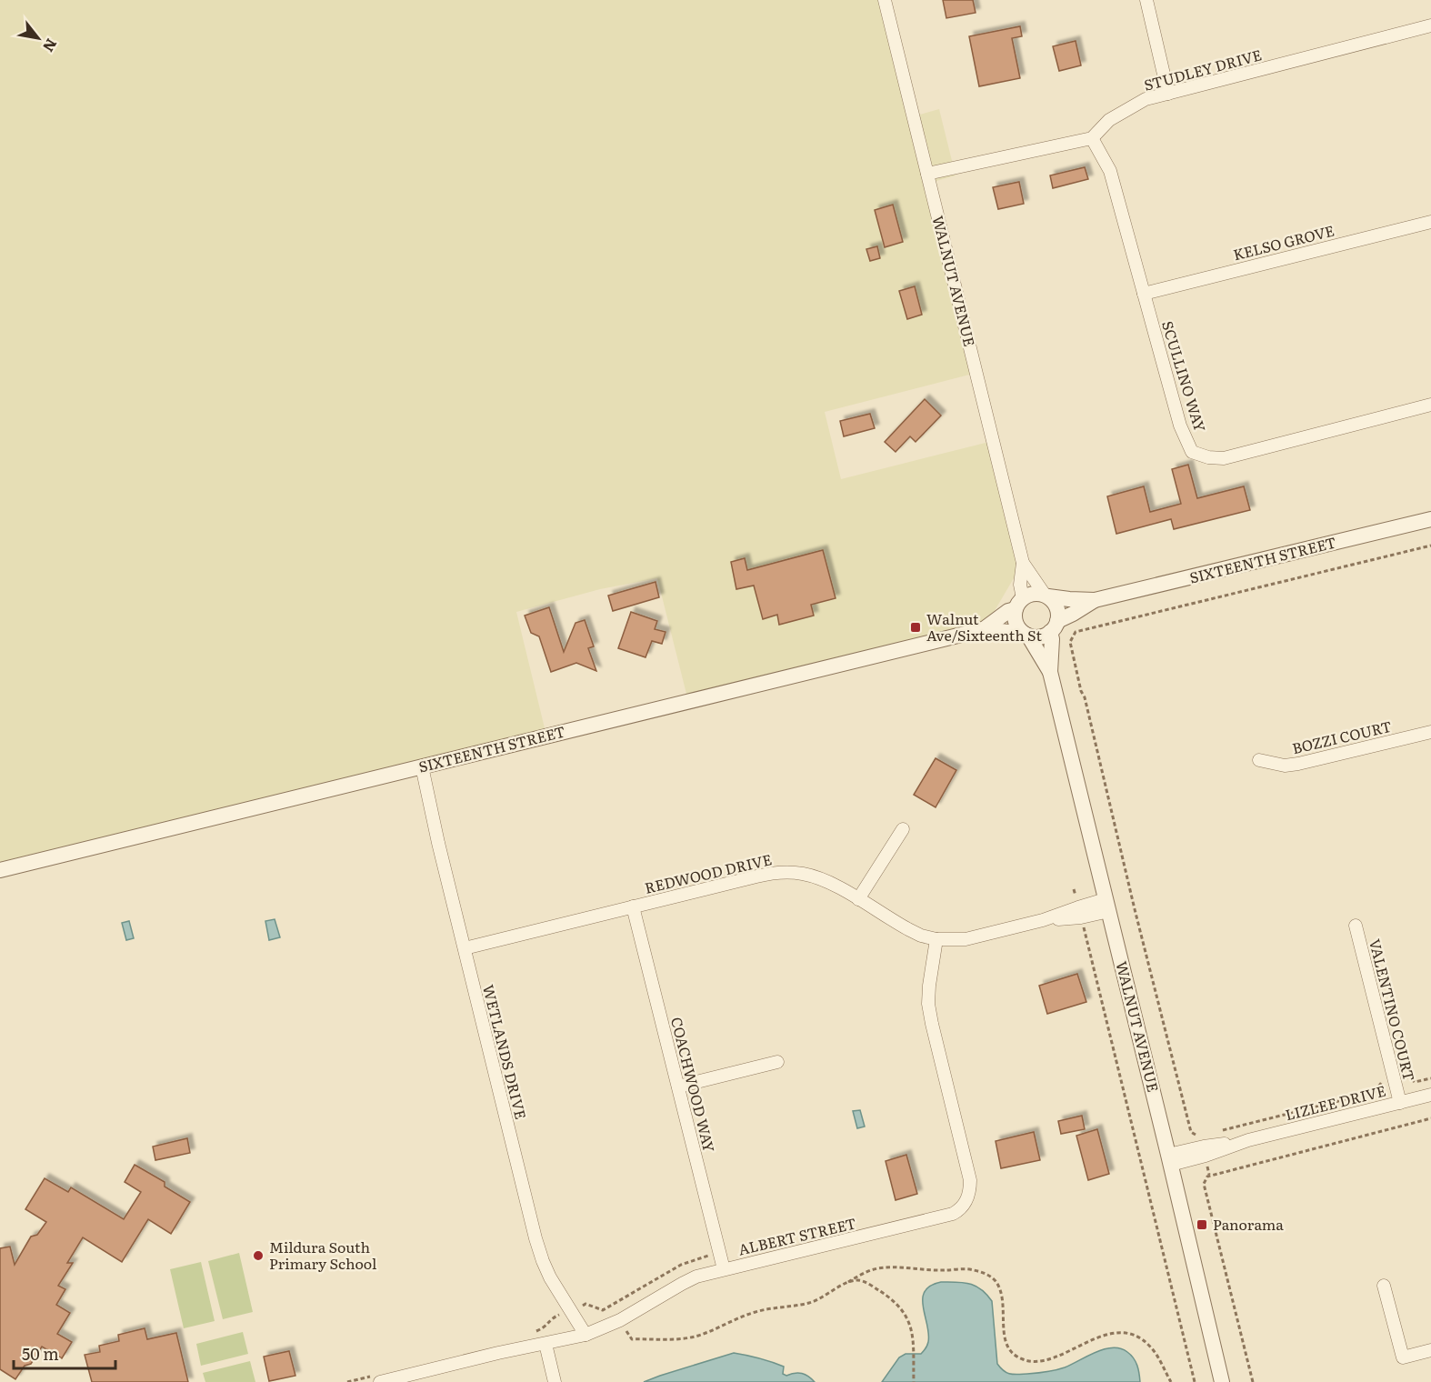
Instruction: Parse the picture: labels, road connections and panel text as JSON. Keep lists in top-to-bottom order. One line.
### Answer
{"streets":{"street":["STUDLEY DRIVE","KELSO GROVE","WALNUT AVENUE","SCULLINO WAY","SIXTEENTH STREET","BOZZI COURT","REDWOOD DRIVE","VALENTINO COURT","WETLANDS DRIVE","COACHWOOD WAY","LIZLEE DRIVE","ALBERT STREET"]},"crossings":[["STUDLEY DRIVE","SCULLINO WAY"],["KELSO GROVE","SCULLINO WAY"],["WALNUT AVENUE","SIXTEENTH STREET"],["WALNUT AVENUE","REDWOOD DRIVE"],["WALNUT AVENUE","LIZLEE DRIVE"],["SIXTEENTH STREET","WETLANDS DRIVE"],["REDWOOD DRIVE","WETLANDS DRIVE"],["REDWOOD DRIVE","COACHWOOD WAY"],["REDWOOD DRIVE","ALBERT STREET"],["VALENTINO COURT","LIZLEE DRIVE"],["WETLANDS DRIVE","ALBERT STREET"],["COACHWOOD WAY","ALBERT STREET"]],"places":{"transit":["Walnut Ave/Sixteenth St","Panorama"],"other":["Mildura South Primary School"]},"scale_bar":"50 m","north":"bottom right"}
